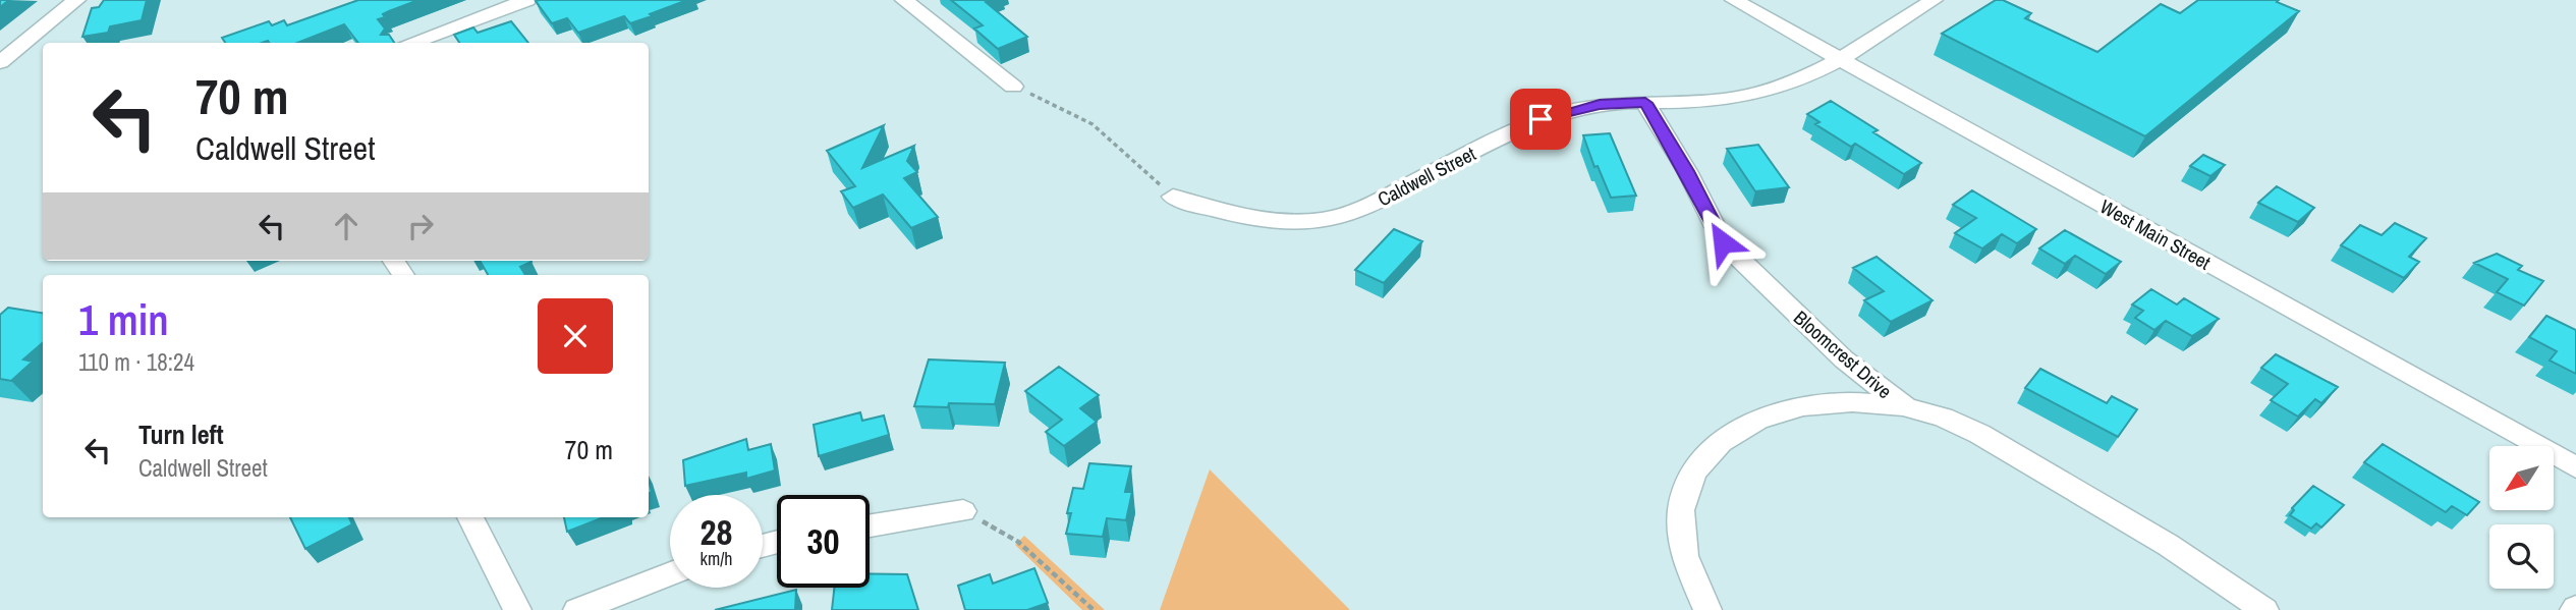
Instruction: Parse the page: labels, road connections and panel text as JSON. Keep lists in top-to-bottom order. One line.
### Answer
{"streets":{"street":["Caldwell Street","West Main Street","Bloomcrest Drive"]},"crossings":[["Caldwell Street","West Main Street"],["Caldwell Street","Bloomcrest Drive"]],"north":"bottom left","page":{"turn":["70 m","Caldwell Street"],"heading":["1 min","110 m · 18:24"],"list":[{"name":"Turn left","note":"Caldwell Street","value":"70 m"}],"speed":"28 km/h","limit":"30"}}
